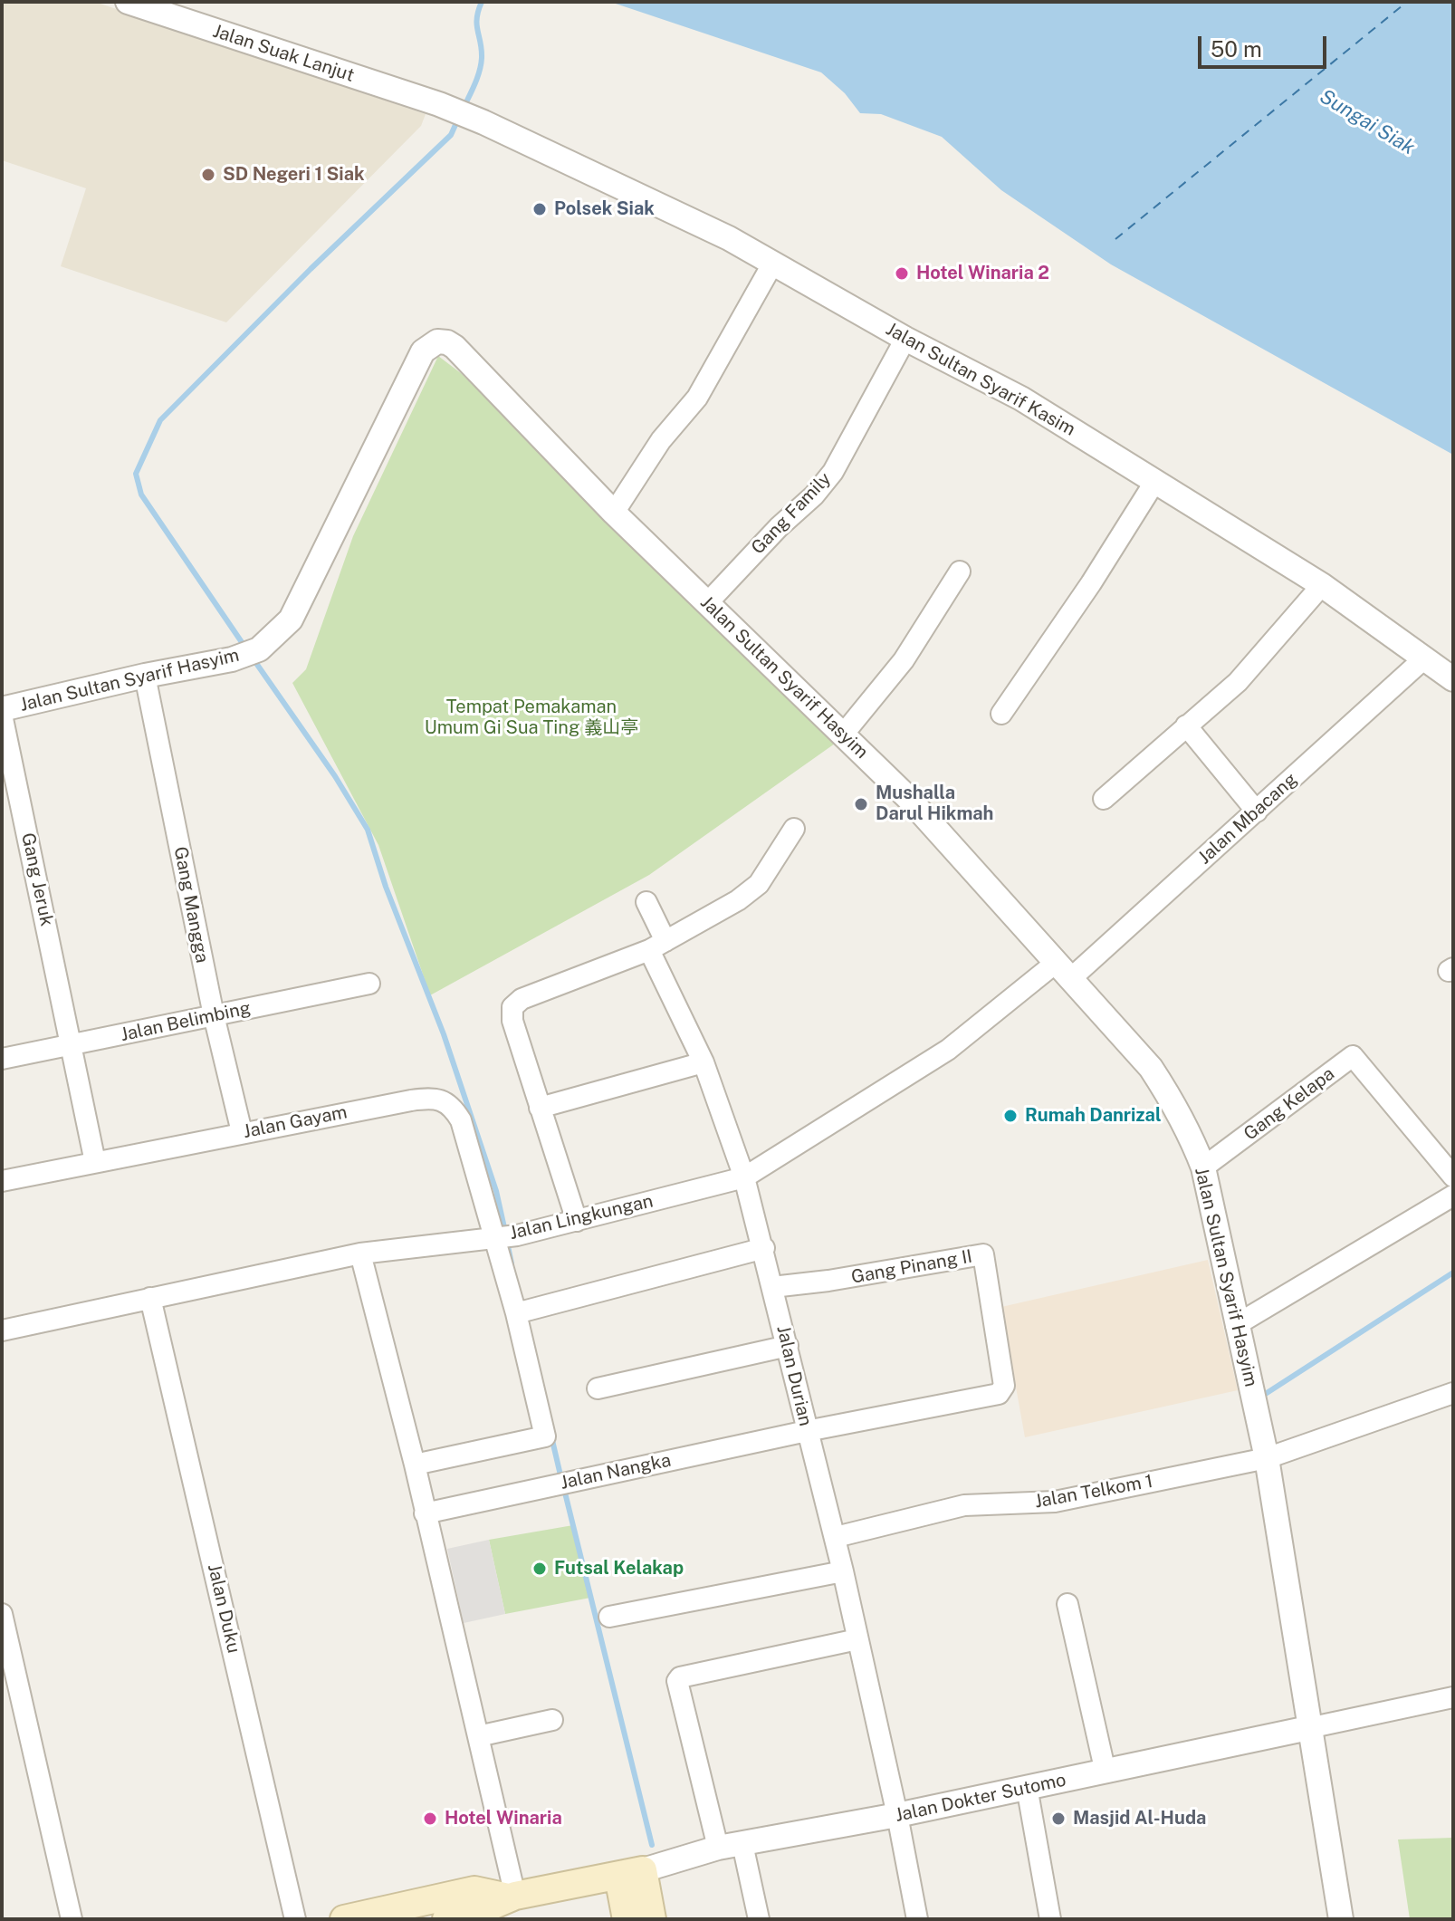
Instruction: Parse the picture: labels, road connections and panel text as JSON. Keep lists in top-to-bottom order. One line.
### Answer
{"streets":{"main road":["Jalan Dokter Sutomo"],"street":["Jalan Suak Lanjut","Jalan Sultan Syarif Kasim","Gang Family","Jalan Sultan Syarif Hasyim","Jalan Mbacang","Gang Jeruk","Gang Mangga","Jalan Belimbing","Gang Kelapa","Jalan Gayam","Jalan Lingkungan","Gang Pinang II","Jalan Durian","Jalan Nangka","Jalan Telkom 1","Jalan Duku"]},"crossings":[["Jalan Suak Lanjut","Jalan Sultan Syarif Kasim"],["Jalan Sultan Syarif Kasim","Gang Family"],["Jalan Sultan Syarif Kasim","Jalan Mbacang"],["Gang Family","Jalan Sultan Syarif Hasyim"],["Jalan Sultan Syarif Hasyim","Jalan Mbacang"],["Jalan Sultan Syarif Hasyim","Gang Mangga"],["Jalan Sultan Syarif Hasyim","Gang Kelapa"],["Jalan Sultan Syarif Hasyim","Jalan Lingkungan"],["Jalan Sultan Syarif Hasyim","Jalan Telkom 1"],["Jalan Sultan Syarif Hasyim","Jalan Dokter Sutomo"],["Jalan Mbacang","Jalan Lingkungan"],["Gang Jeruk","Jalan Belimbing"],["Gang Jeruk","Jalan Gayam"],["Gang Mangga","Jalan Belimbing"],["Gang Mangga","Jalan Gayam"],["Jalan Gayam","Jalan Lingkungan"],["Jalan Lingkungan","Jalan Durian"],["Jalan Lingkungan","Jalan Duku"],["Gang Pinang II","Jalan Durian"],["Gang Pinang II","Jalan Nangka"],["Jalan Durian","Jalan Nangka"],["Jalan Durian","Jalan Telkom 1"],["Jalan Durian","Jalan Dokter Sutomo"]],"water":["Sungai Siak"],"parks":["Tempat Pemakaman Umum Gi Sua Ting 義山亭"],"places":["SD Negeri 1 Siak","Polsek Siak","Hotel Winaria 2","Mushalla Darul Hikmah","Rumah Danrizal","Futsal Kelakap","Hotel Winaria","Masjid Al-Huda"],"scale_bar":"50 m"}
